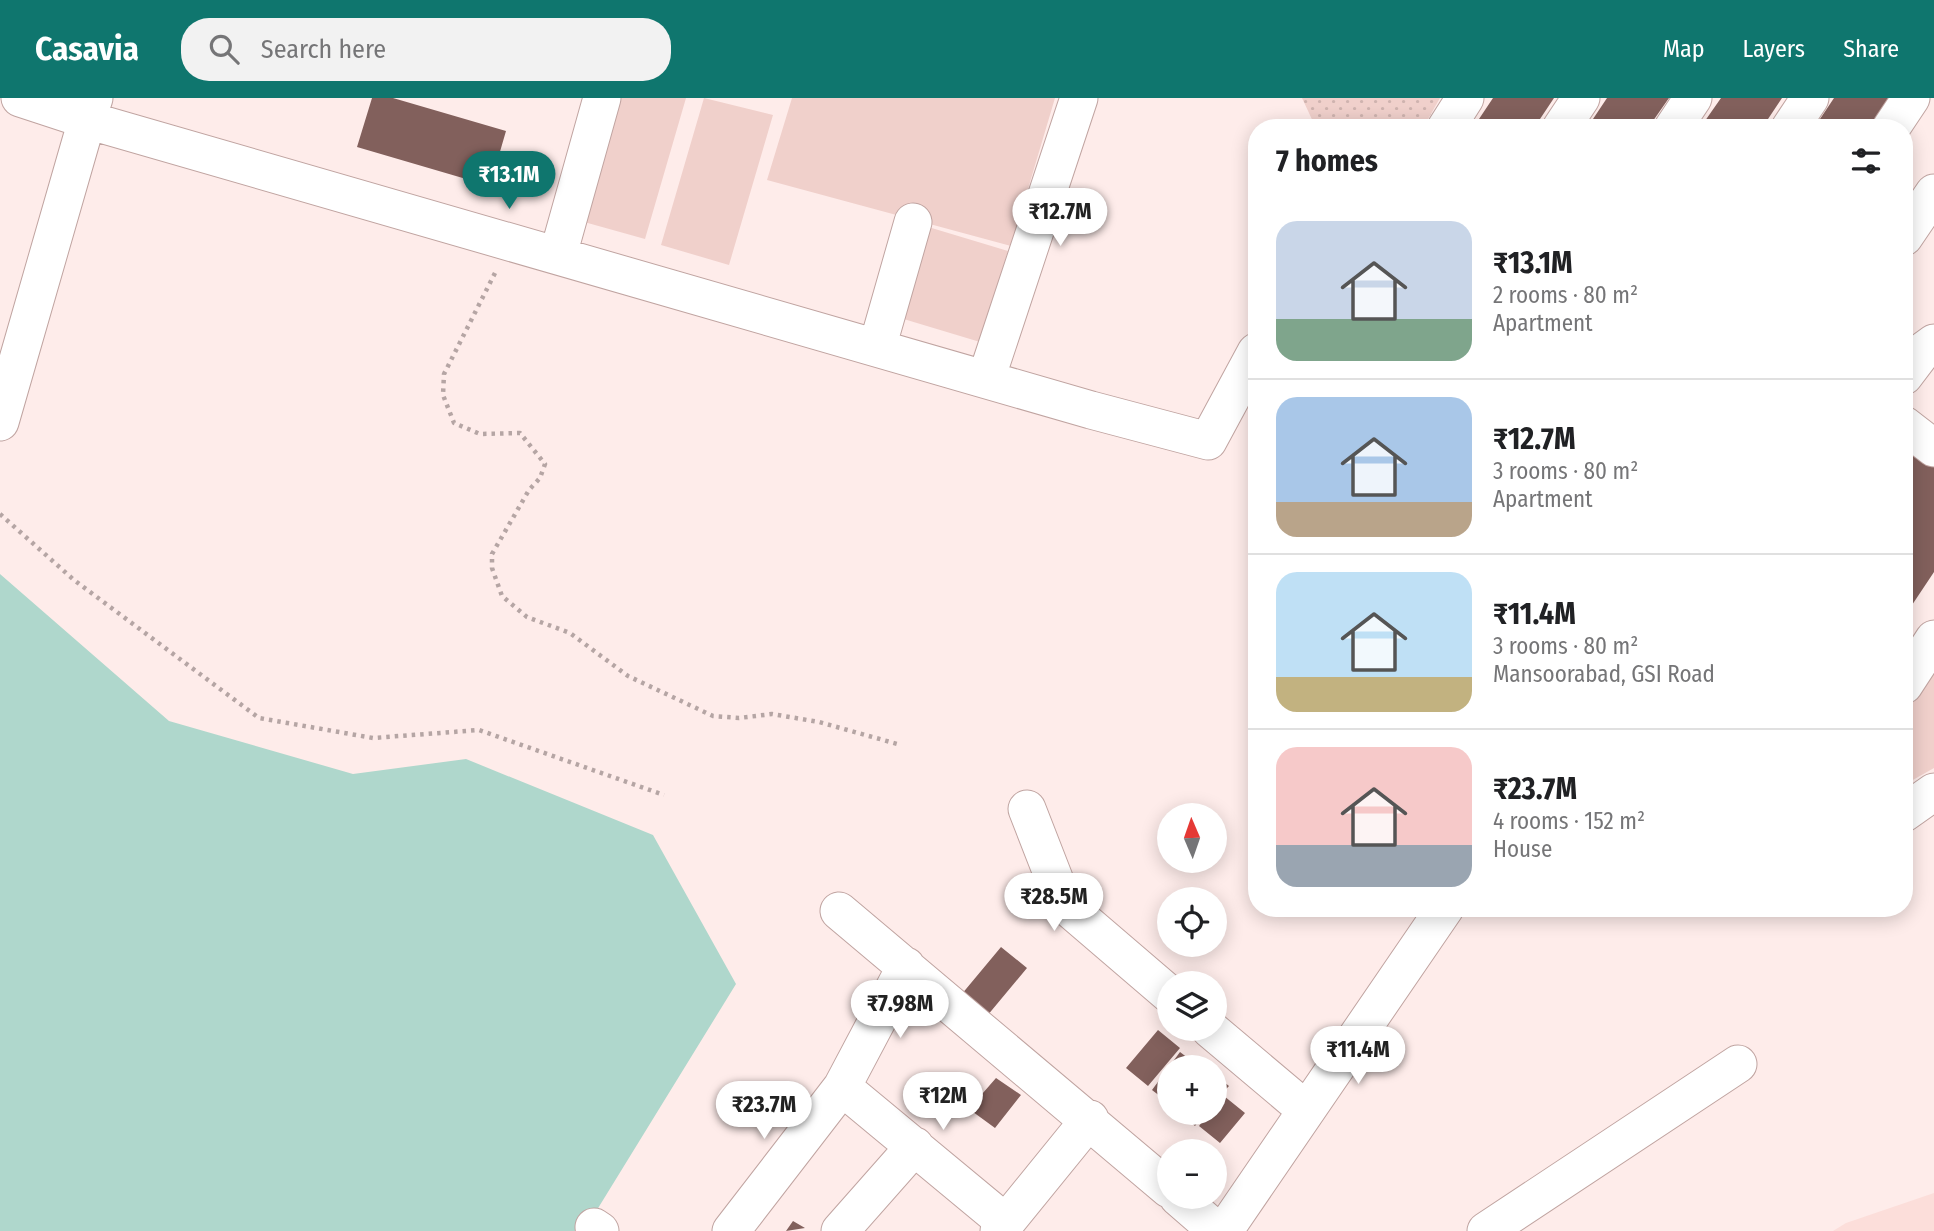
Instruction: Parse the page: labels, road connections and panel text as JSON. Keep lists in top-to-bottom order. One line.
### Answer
{"north":"top","page":{"header":"Casavia","search":"Search here","nav":["Map","Layers","Share"],"heading":"7 homes","price":["₹13.1M","₹12.7M","₹28.5M","₹7.98M","₹11.4M","₹12M","₹23.7M"],"list":[{"name":"₹13.1M","note":"2 rooms · 80 m² · Apartment"},{"name":"₹12.7M","note":"3 rooms · 80 m² · Apartment"},{"name":"₹11.4M","note":"3 rooms · 80 m² · Mansoorabad, GSI Road"},{"name":"₹23.7M","note":"4 rooms · 152 m² · House"}],"map_buttons":["+","−"]}}
